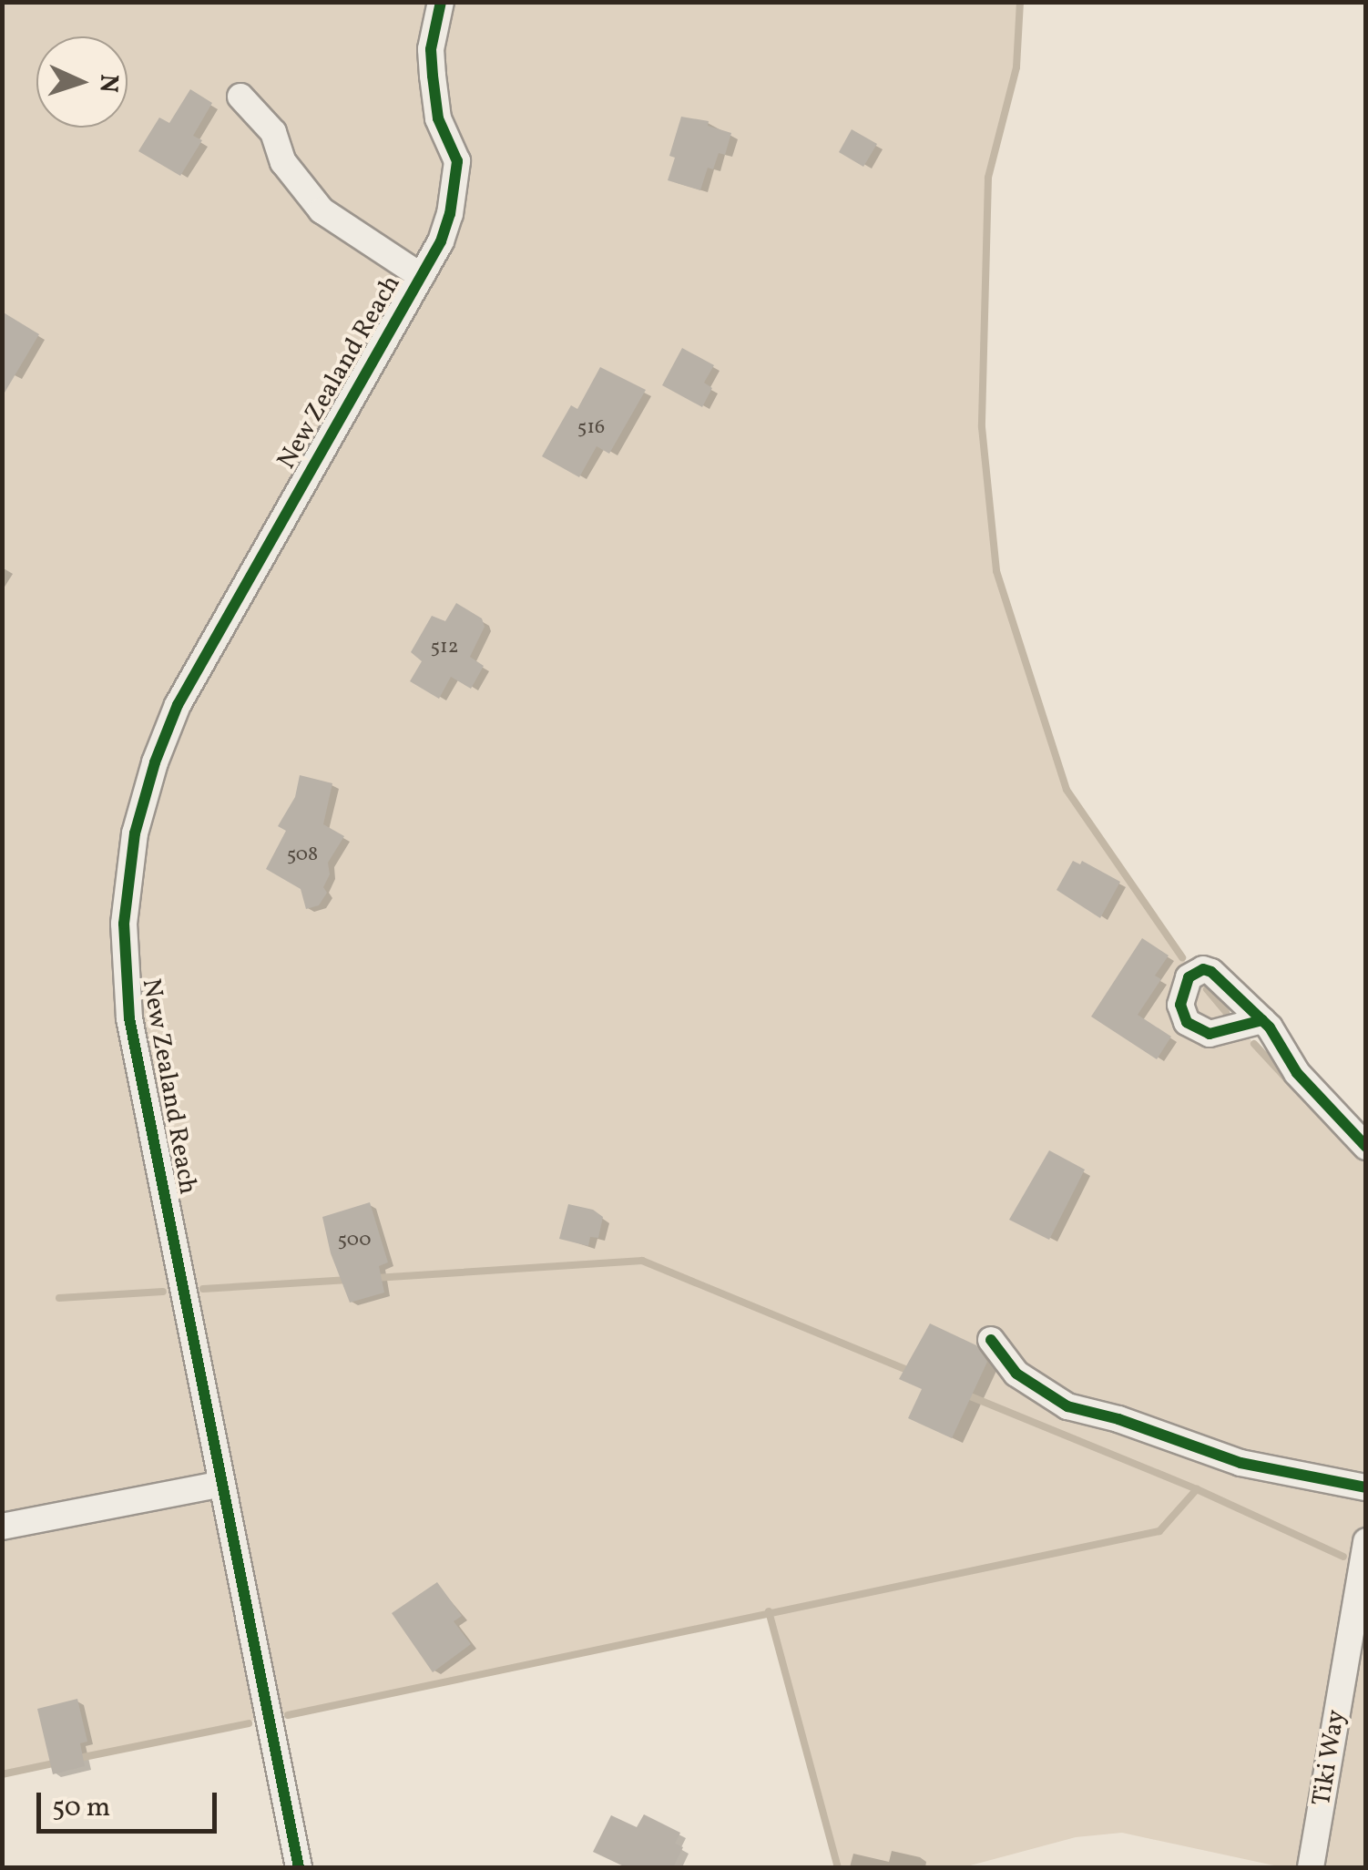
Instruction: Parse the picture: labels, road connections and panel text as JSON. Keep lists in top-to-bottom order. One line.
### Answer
{"streets":{"street":["New Zealand Reach","Tiki Way"]},"house_numbers":["516","512","508","500"],"scale_bar":"50 m","north":"right"}
